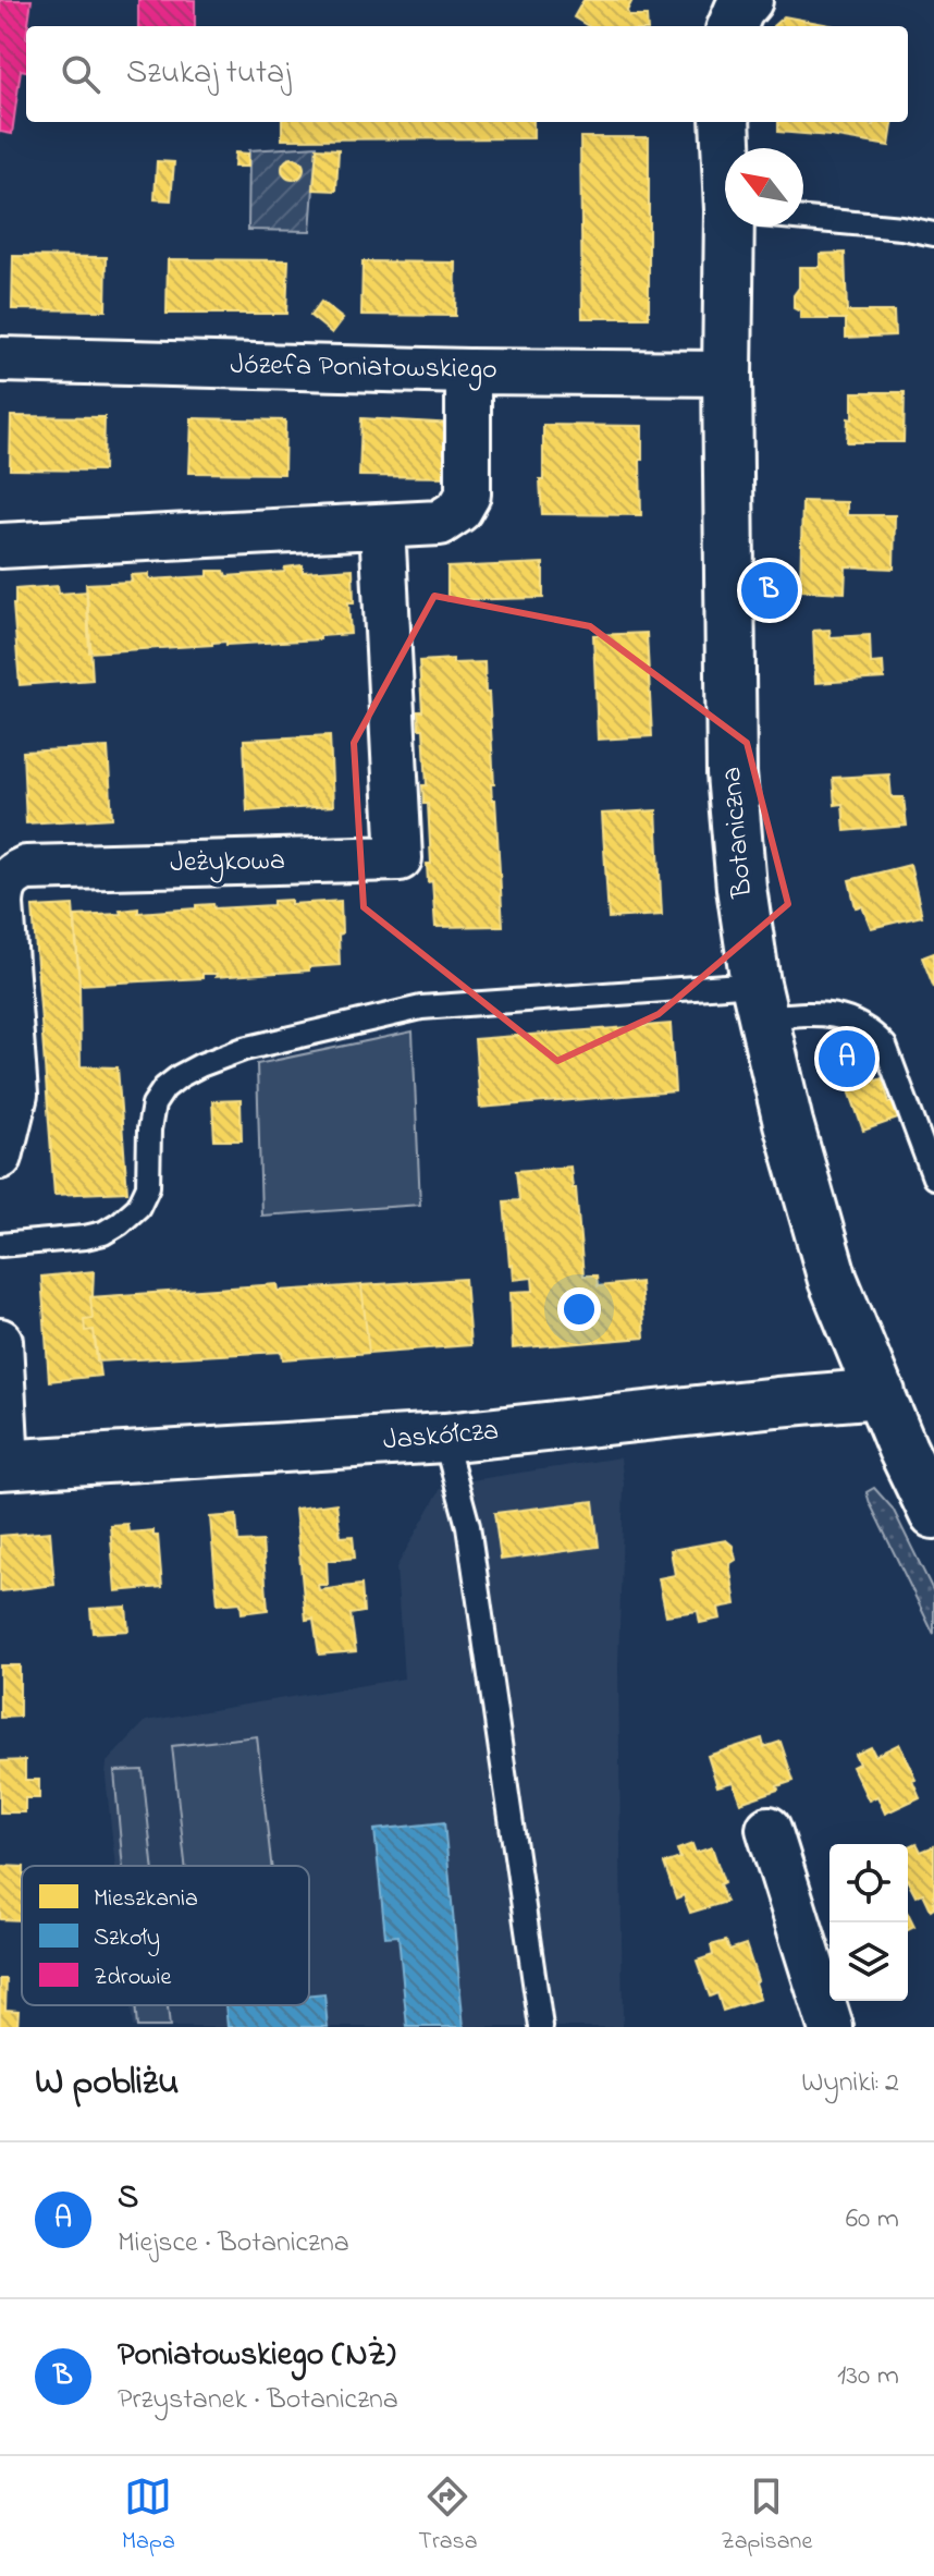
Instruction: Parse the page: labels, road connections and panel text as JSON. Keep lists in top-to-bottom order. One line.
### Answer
{"streets":{"main road":["Botaniczna","Jaskółcza"],"street":["Józefa Poniatowskiego","Jeżykowa"]},"crossings":[["Józefa Poniatowskiego","Botaniczna"],["Botaniczna","Jaskółcza"]],"legend":["Mieszkania","Szkoły","Zdrowie"],"north":"top left","page":{"search":"Szukaj tutaj","pins":["B","A"],"heading":["W pobliżu","Wyniki: 2"],"list":[{"mark":"A","name":"S","note":"Miejsce · Botaniczna","value":"60 m"},{"mark":"B","name":"Poniatowskiego (NŻ)","note":"Przystanek · Botaniczna","value":"130 m"}],"nav":["Mapa","Trasa","Zapisane"]}}
